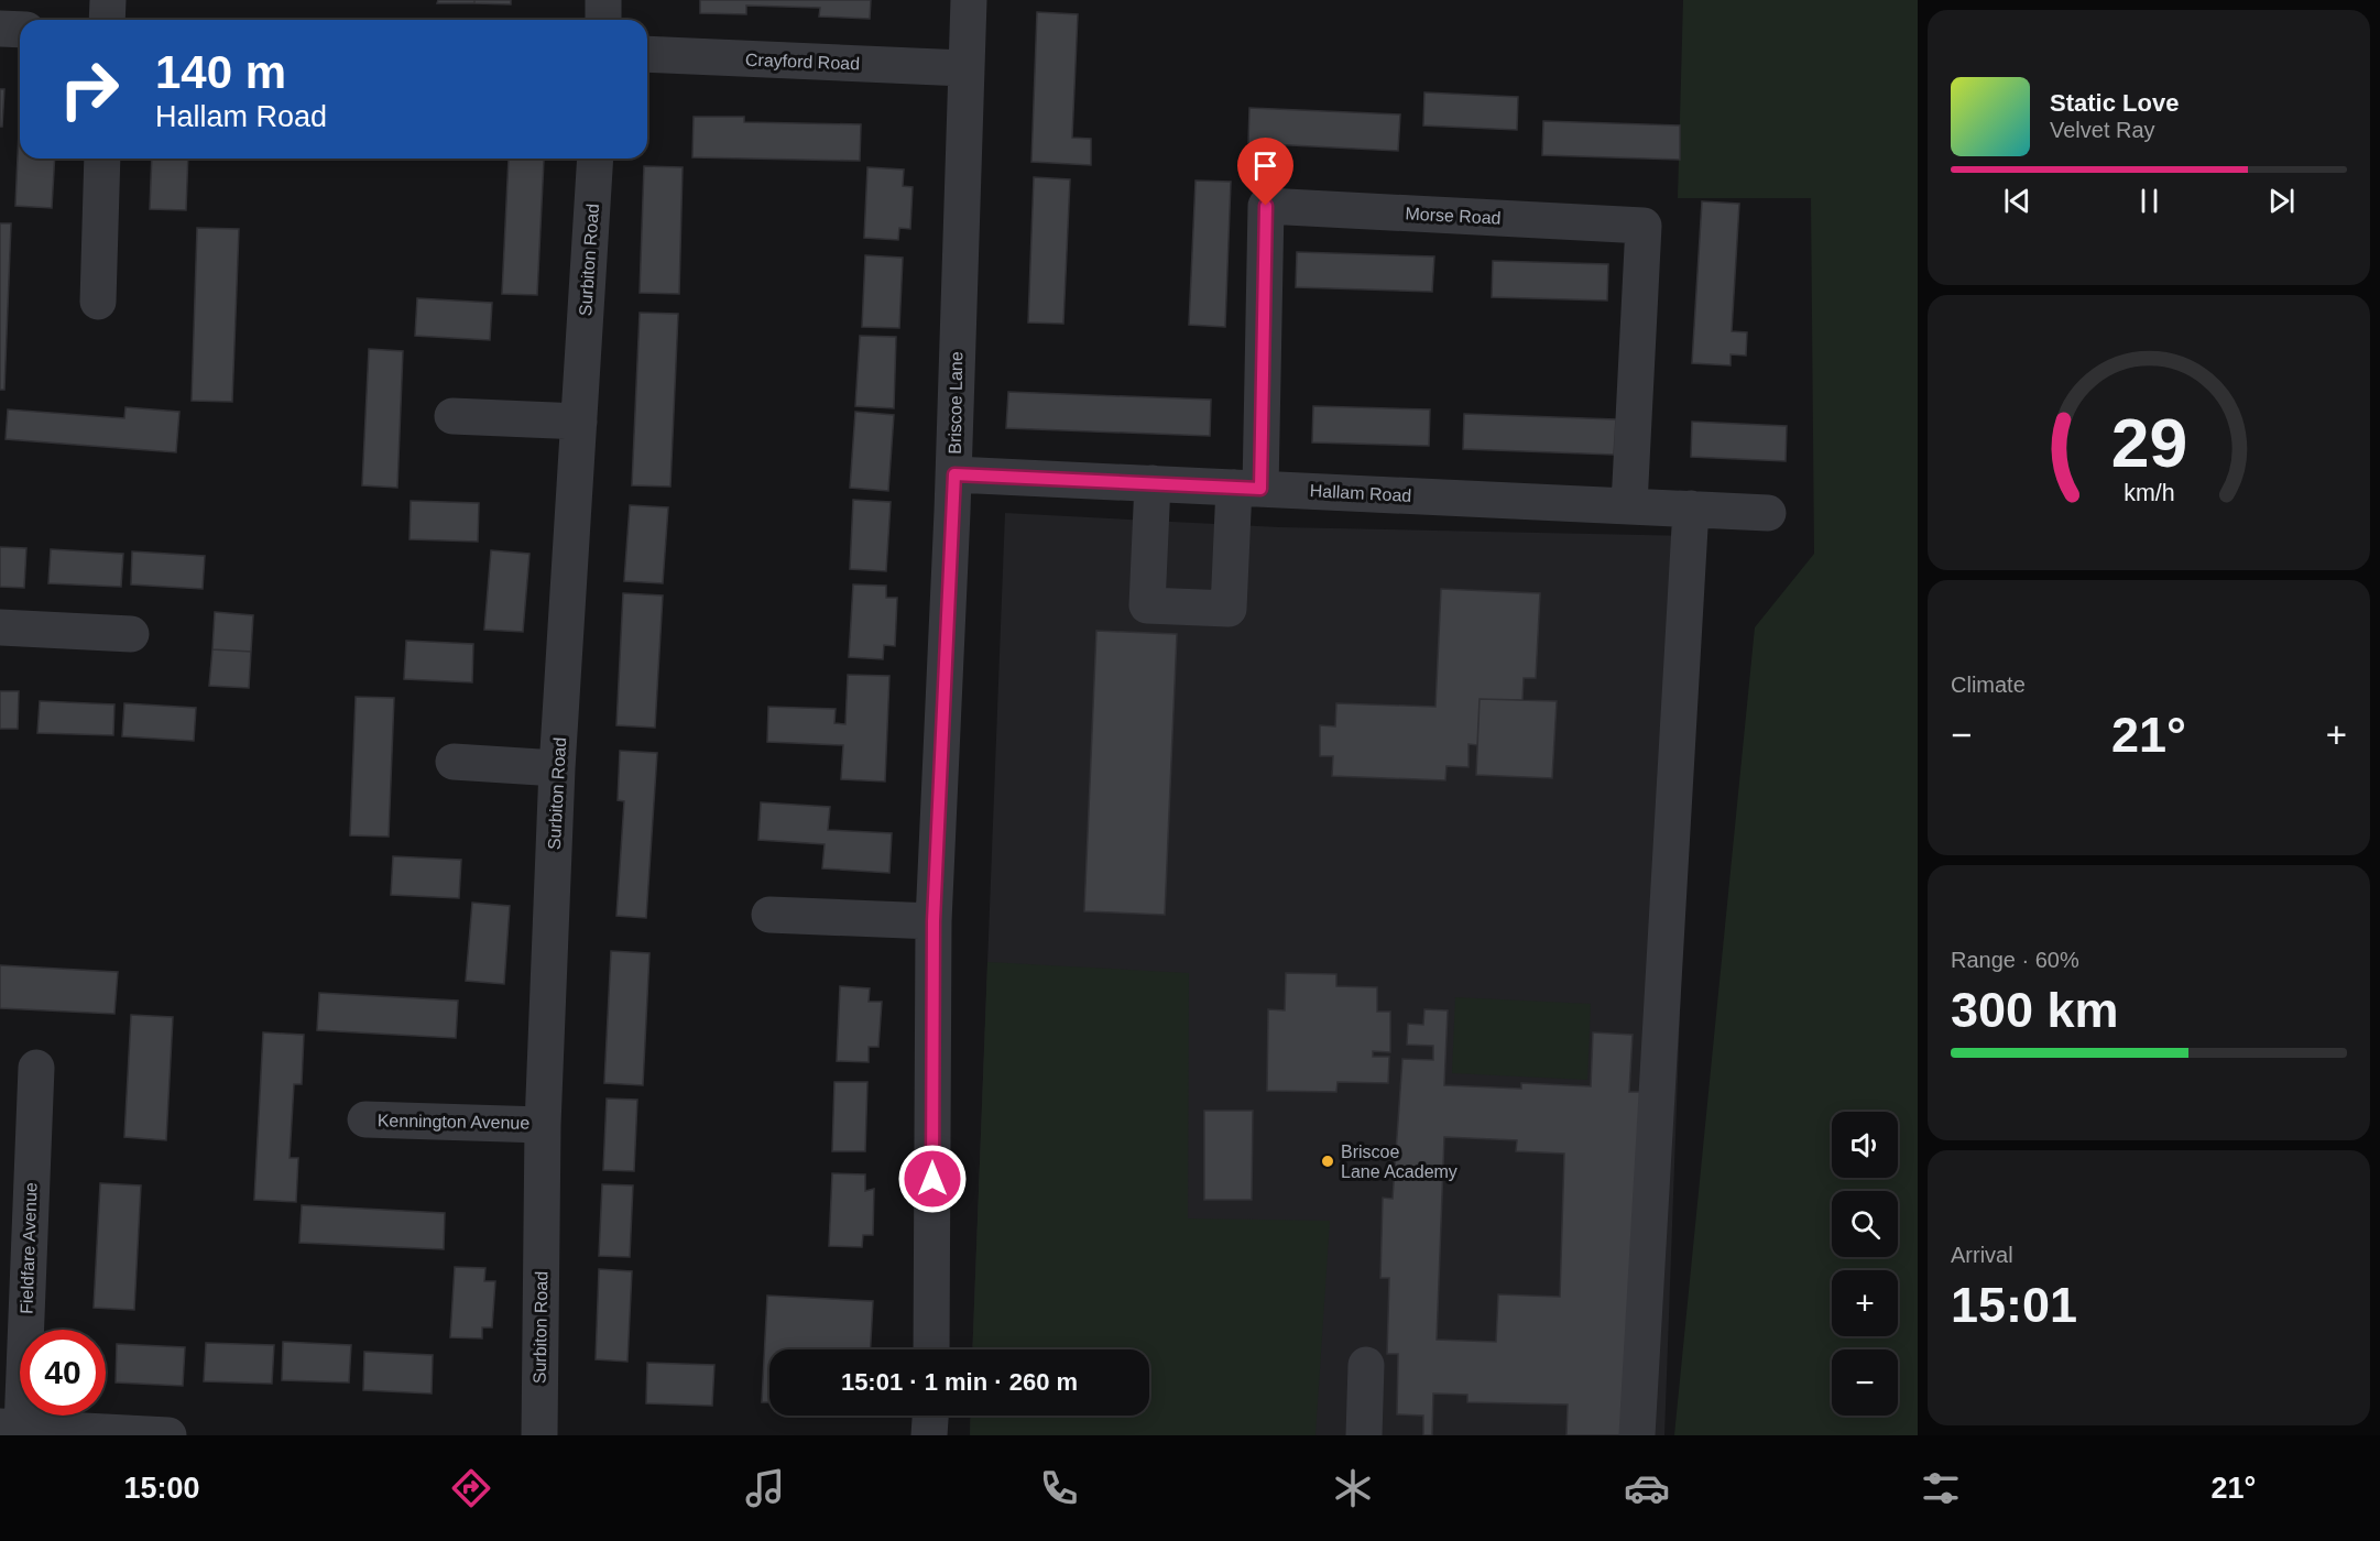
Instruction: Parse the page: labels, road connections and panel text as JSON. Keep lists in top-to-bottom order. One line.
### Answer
{"streets":{"street":["Crayford Road","Morse Road","Surbiton Road","Briscoe Lane","Hallam Road","Kennington Avenue","Fieldfare Avenue"]},"crossings":[["Crayford Road","Briscoe Lane"],["Morse Road","Hallam Road"],["Surbiton Road","Kennington Avenue"],["Briscoe Lane","Hallam Road"]],"places":["Briscoe Lane Academy"],"page":{"turn":["140 m","Hallam Road"],"song":["Static Love","Velvet Ray"],"tile":["Climate",["Range · 60%","300 km"],["Arrival","15:01"]],"heat":["−","21°","+"],"map_buttons":["+","−"],"limit":"40","trip":"15:01 · 1 min · 260 m","tabs":["15:00","21°"],"gauge":["29","km/h"]}}
